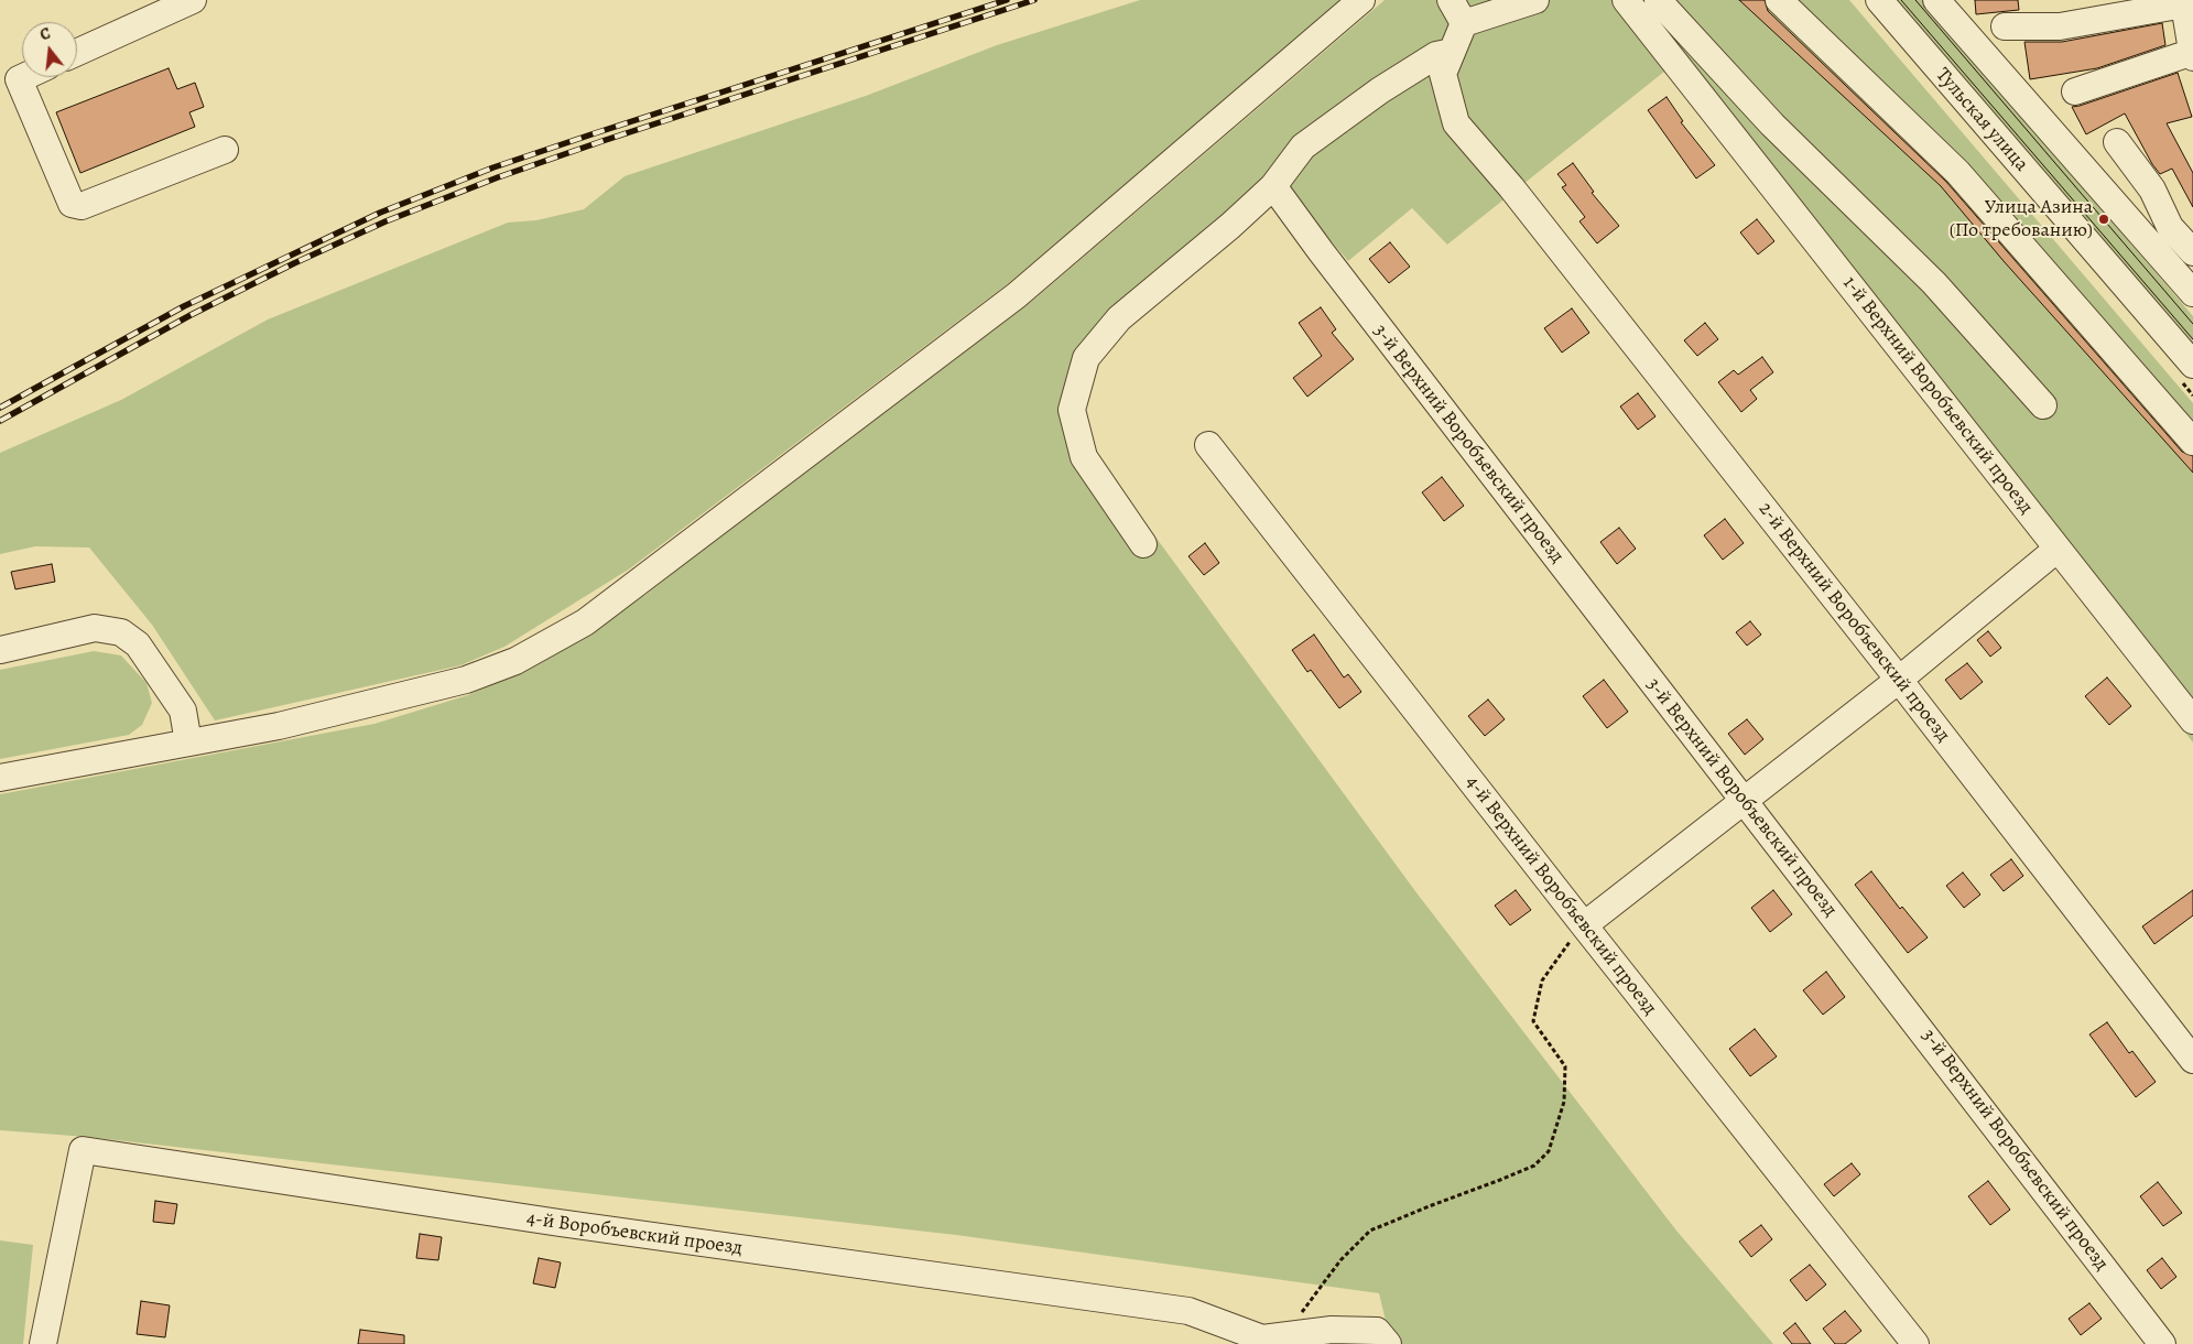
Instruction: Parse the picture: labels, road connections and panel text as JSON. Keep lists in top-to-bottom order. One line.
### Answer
{"streets":{"street":["Тульская улица","1-й Верхний Воробъевский проезд","3-й Верхний Воробъевский проезд","2-й Верхний Воробъевский проезд","4-й Верхний Воробъевский проезд","4-й Воробъевский проезд"]},"places":["Улица Азина (По требованию)"],"north":"top"}
